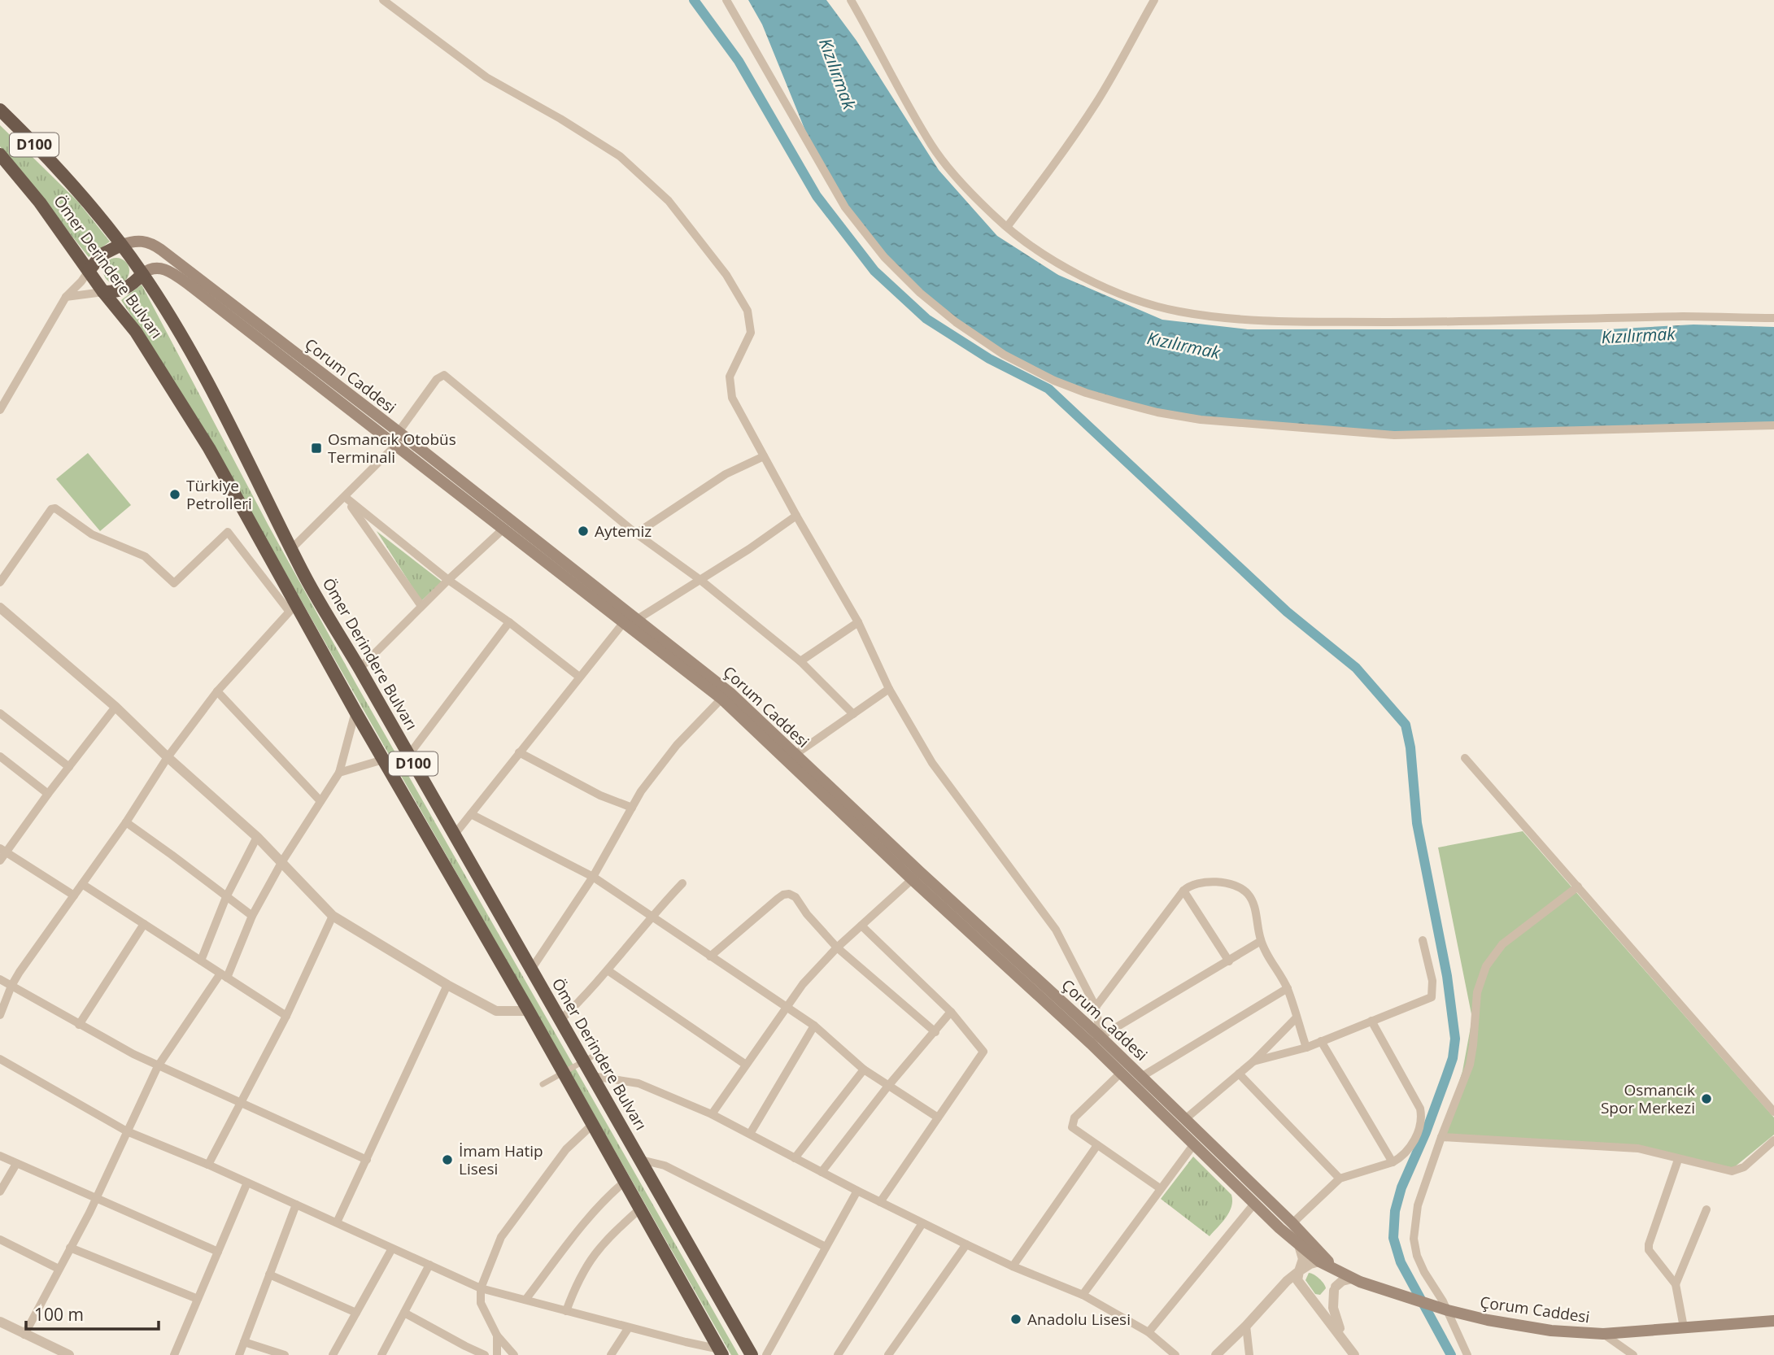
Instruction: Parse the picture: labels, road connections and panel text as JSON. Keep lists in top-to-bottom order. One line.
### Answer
{"streets":{"highway":["D100","Ömer Derindere Bulvarı"],"main road":["Çorum Caddesi"]},"crossings":[["Ömer Derindere Bulvarı","Çorum Caddesi"]],"water":["Kızılırmak"],"places":{"transit":["Osmancık Otobüs Terminali"],"other":["Türkiye Petrolleri","Aytemiz","Osmancık Spor Merkezi","İmam Hatip Lisesi","Anadolu Lisesi"]},"scale_bar":"100 m"}
